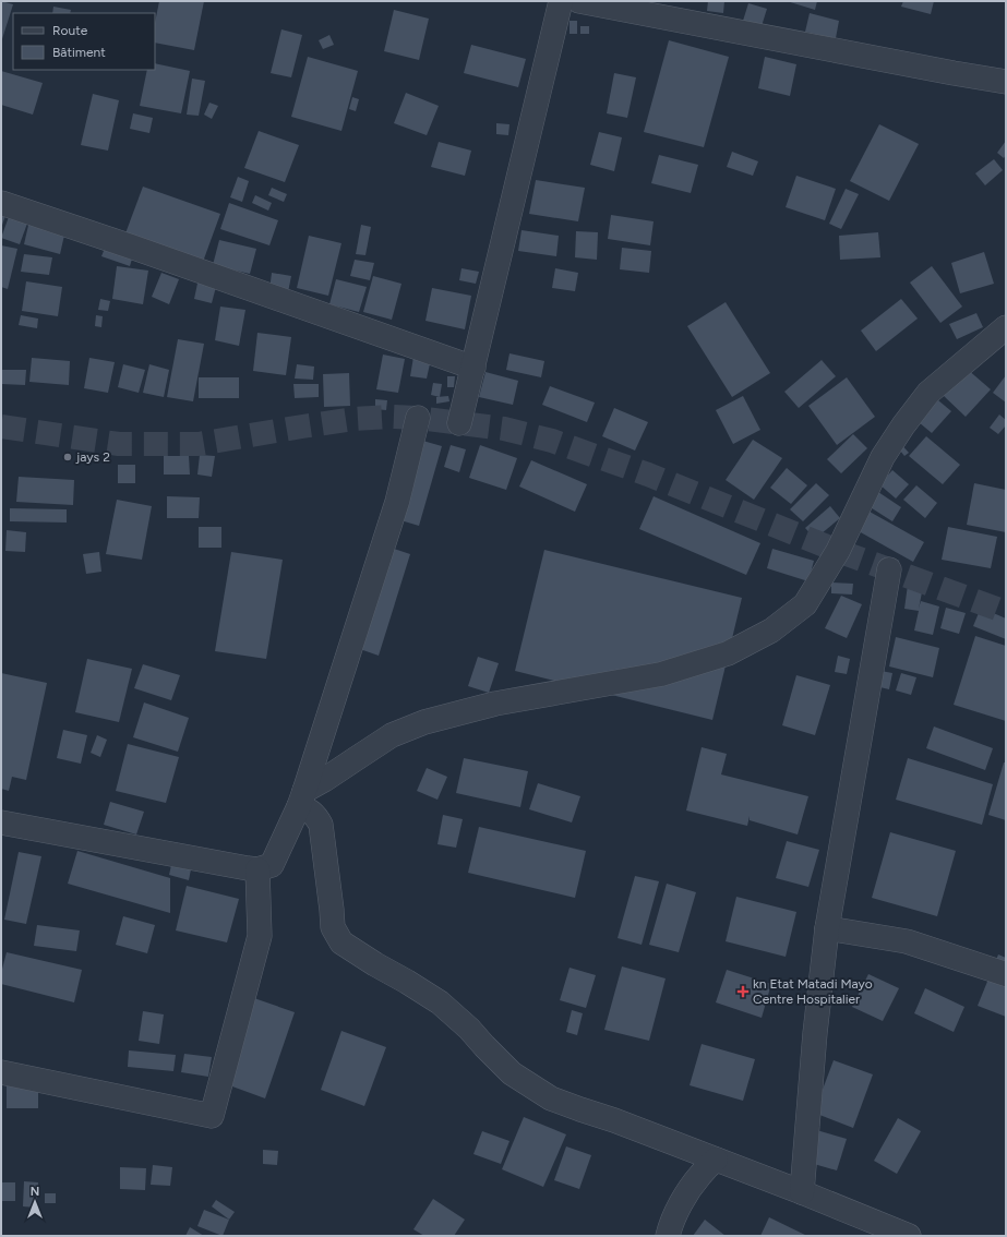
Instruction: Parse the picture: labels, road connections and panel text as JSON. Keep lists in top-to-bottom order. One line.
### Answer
{"places":{"other":["jays 2"],"health":["kn Etat Matadi Mayo Centre Hospitalier"]},"legend":["Route","Bâtiment"],"north":"top"}
